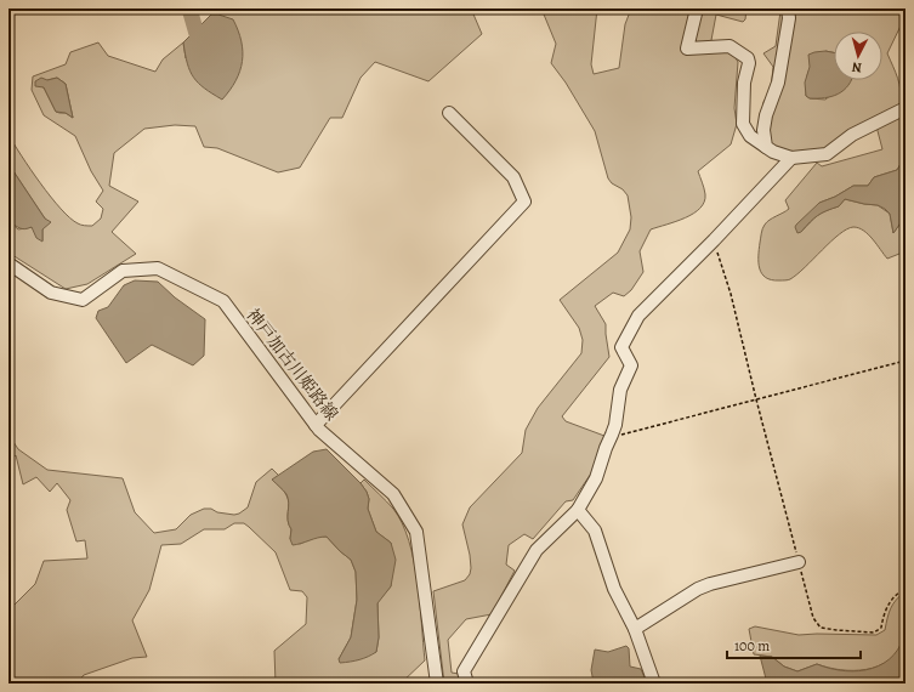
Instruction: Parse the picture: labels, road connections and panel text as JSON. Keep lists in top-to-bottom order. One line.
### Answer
{"streets":{"street":["神戸加古川姫路線"]},"scale_bar":"100 m","north":"bottom"}
